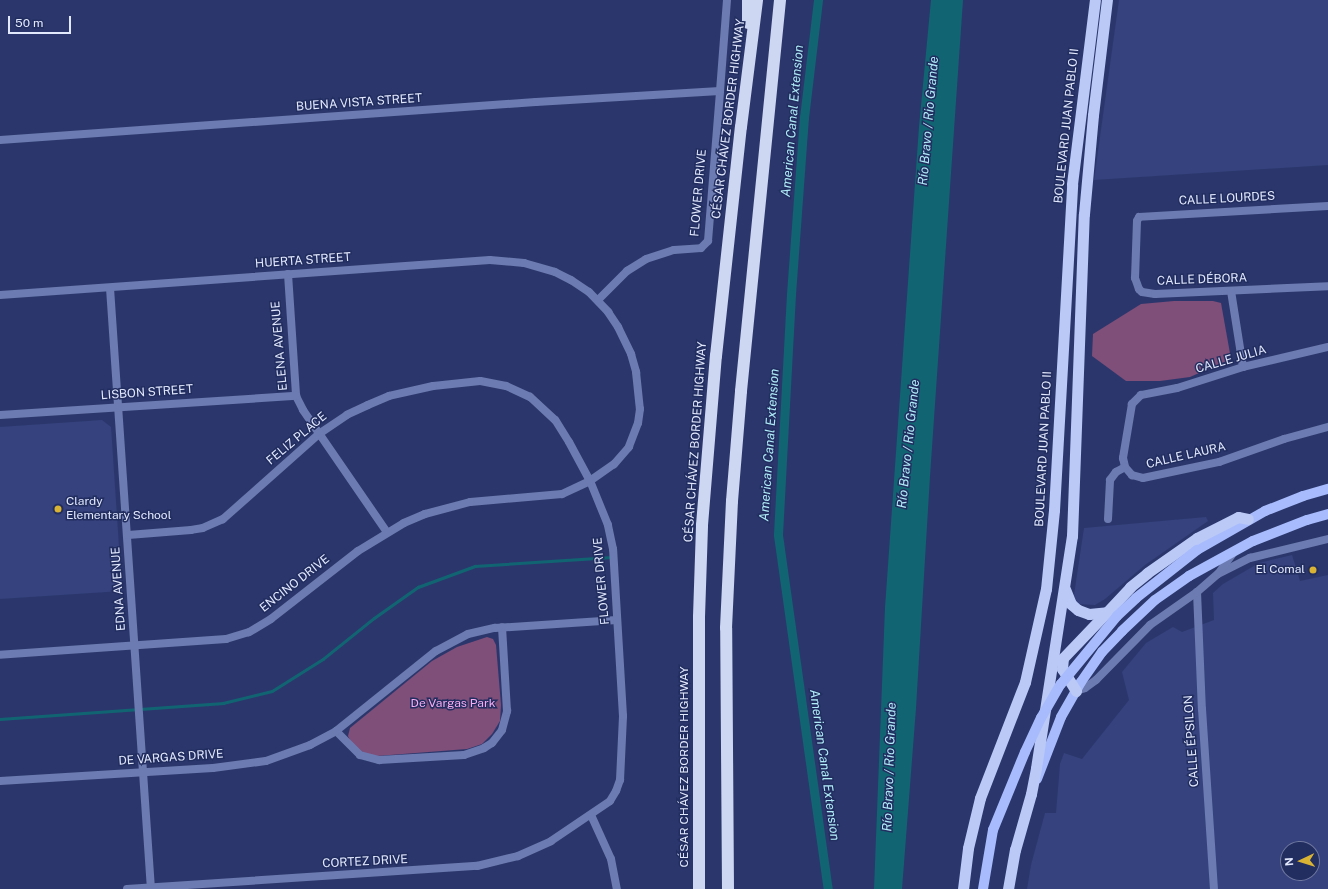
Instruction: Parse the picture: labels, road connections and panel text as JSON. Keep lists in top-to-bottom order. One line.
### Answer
{"streets":{"highway":["CÉSAR CHÁVEZ BORDER HIGHWAY","BOULEVARD JUAN PABLO II"],"street":["BUENA VISTA STREET","FLOWER DRIVE","CALLE LOURDES","HUERTA STREET","CALLE DÉBORA","ELENA AVENUE","CALLE JULIA","LISBON STREET","FELIZ PLACE","CALLE LAURA","ENCINO DRIVE","EDNA AVENUE","CALLE ÉPSILON","DE VARGAS DRIVE","CORTEZ DRIVE"]},"crossings":[["BUENA VISTA STREET","FLOWER DRIVE"],["FLOWER DRIVE","HUERTA STREET"],["FLOWER DRIVE","FELIZ PLACE"],["FLOWER DRIVE","ENCINO DRIVE"],["FLOWER DRIVE","DE VARGAS DRIVE"],["FLOWER DRIVE","CORTEZ DRIVE"],["CALLE LOURDES","CALLE DÉBORA"],["HUERTA STREET","ELENA AVENUE"],["HUERTA STREET","EDNA AVENUE"],["ELENA AVENUE","LISBON STREET"],["ELENA AVENUE","FELIZ PLACE"],["ELENA AVENUE","ENCINO DRIVE"],["CALLE JULIA","CALLE LAURA"],["LISBON STREET","EDNA AVENUE"],["FELIZ PLACE","ENCINO DRIVE"],["FELIZ PLACE","EDNA AVENUE"],["ENCINO DRIVE","EDNA AVENUE"],["EDNA AVENUE","DE VARGAS DRIVE"],["EDNA AVENUE","CORTEZ DRIVE"]],"water":["American Canal Extension","Río Bravo / Rio Grande"],"parks":["De Vargas Park"],"places":["Clardy Elementary School","El Comal"],"scale_bar":"50 m","north":"left"}
